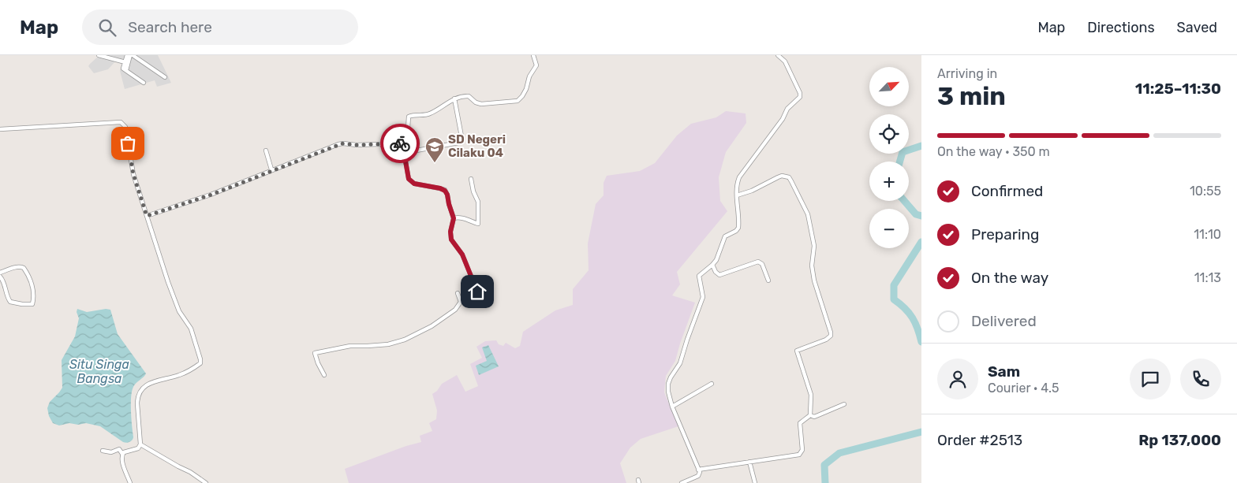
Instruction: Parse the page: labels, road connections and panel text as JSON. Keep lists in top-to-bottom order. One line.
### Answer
{"water":["Situ Singa Bangsa"],"places":{"school or university":["SD Negeri Cilaku 04"]},"north":"top right","page":{"header":"Map","search":"Search here","nav":["Map","Directions","Saved"],"heading":["3 min","Arriving in","11:25–11:30"],"panel":["Sam","Courier · 4.5","Order #2513","Rp 137,000"],"map_buttons":["+","−"],"bar":"On the way · 350 m","list":[["Confirmed","10:55"],["Preparing","11:10"],["On the way","11:13"],"Delivered"]}}
